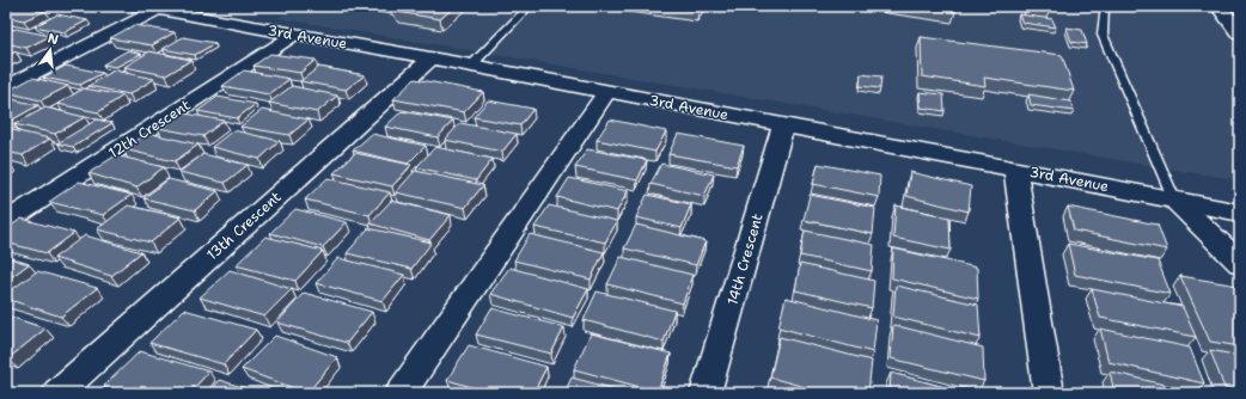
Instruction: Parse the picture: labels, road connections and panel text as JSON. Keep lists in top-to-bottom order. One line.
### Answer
{"streets":{"street":["3rd Avenue","12th Crescent","13th Crescent","14th Crescent"]},"crossings":[["3rd Avenue","12th Crescent"],["3rd Avenue","13th Crescent"],["3rd Avenue","14th Crescent"]],"north":"top"}
